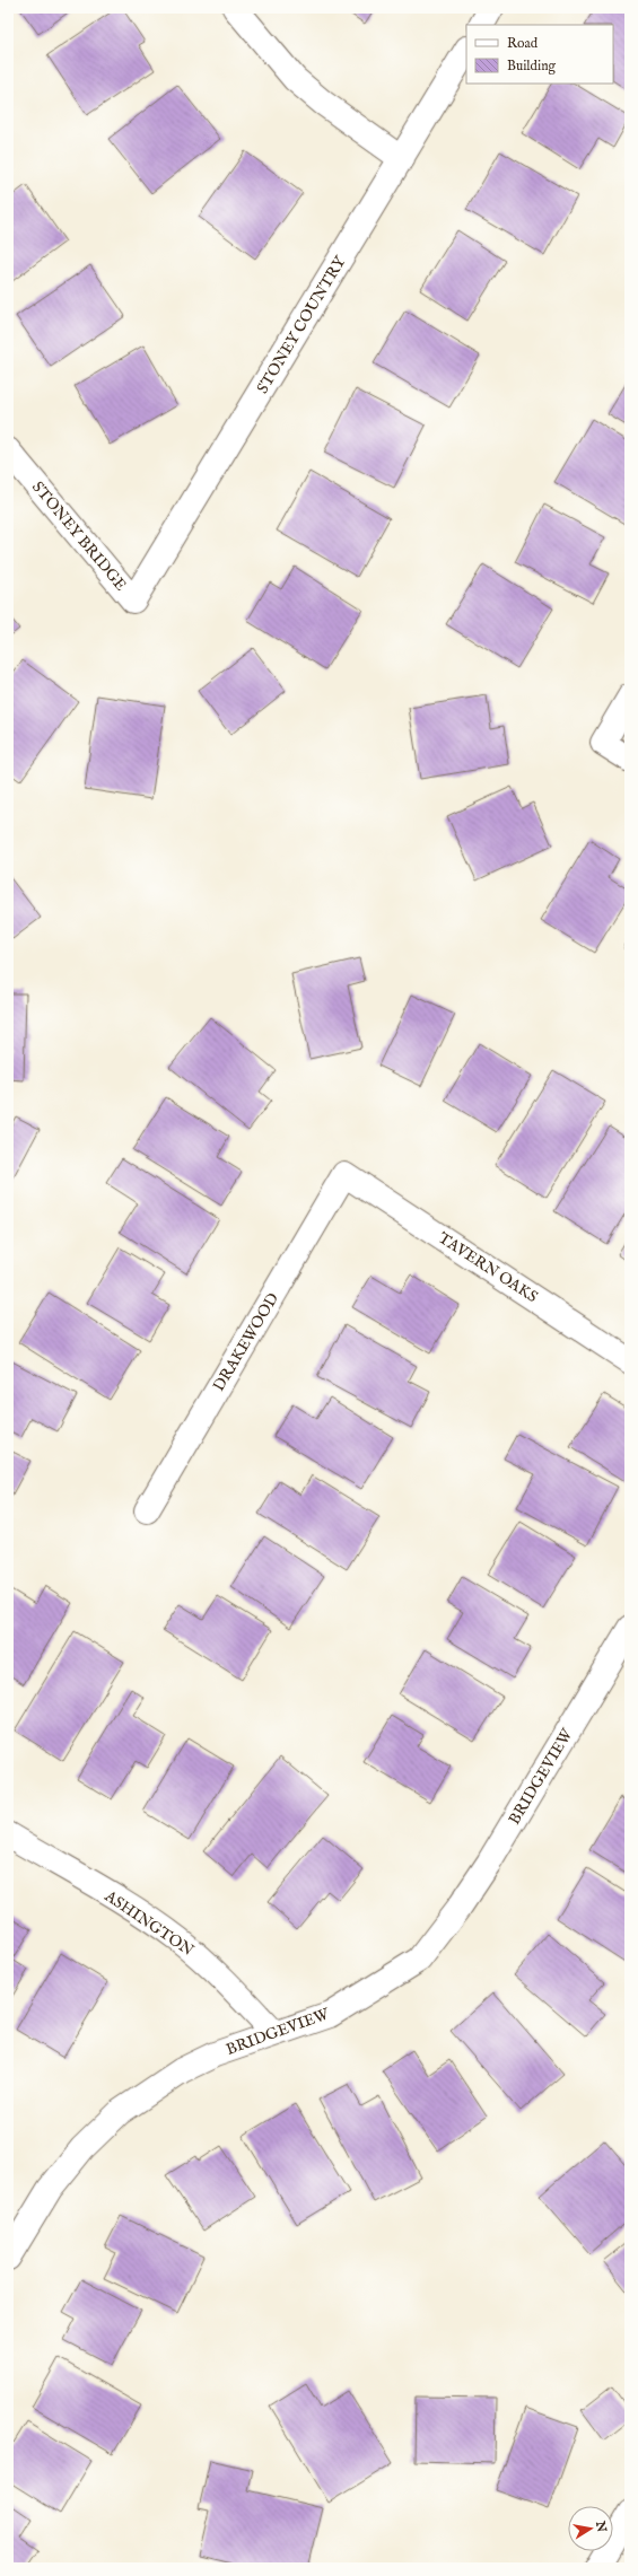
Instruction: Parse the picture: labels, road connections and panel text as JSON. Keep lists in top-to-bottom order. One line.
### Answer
{"streets":{"street":["STONEY COUNTRY","STONEY BRIDGE","TAVERN OAKS","DRAKEWOOD","BRIDGEVIEW","ASHINGTON"]},"crossings":[["STONEY COUNTRY","STONEY BRIDGE"],["TAVERN OAKS","DRAKEWOOD"],["BRIDGEVIEW","ASHINGTON"]],"legend":["Road","Building"],"north":"right"}
